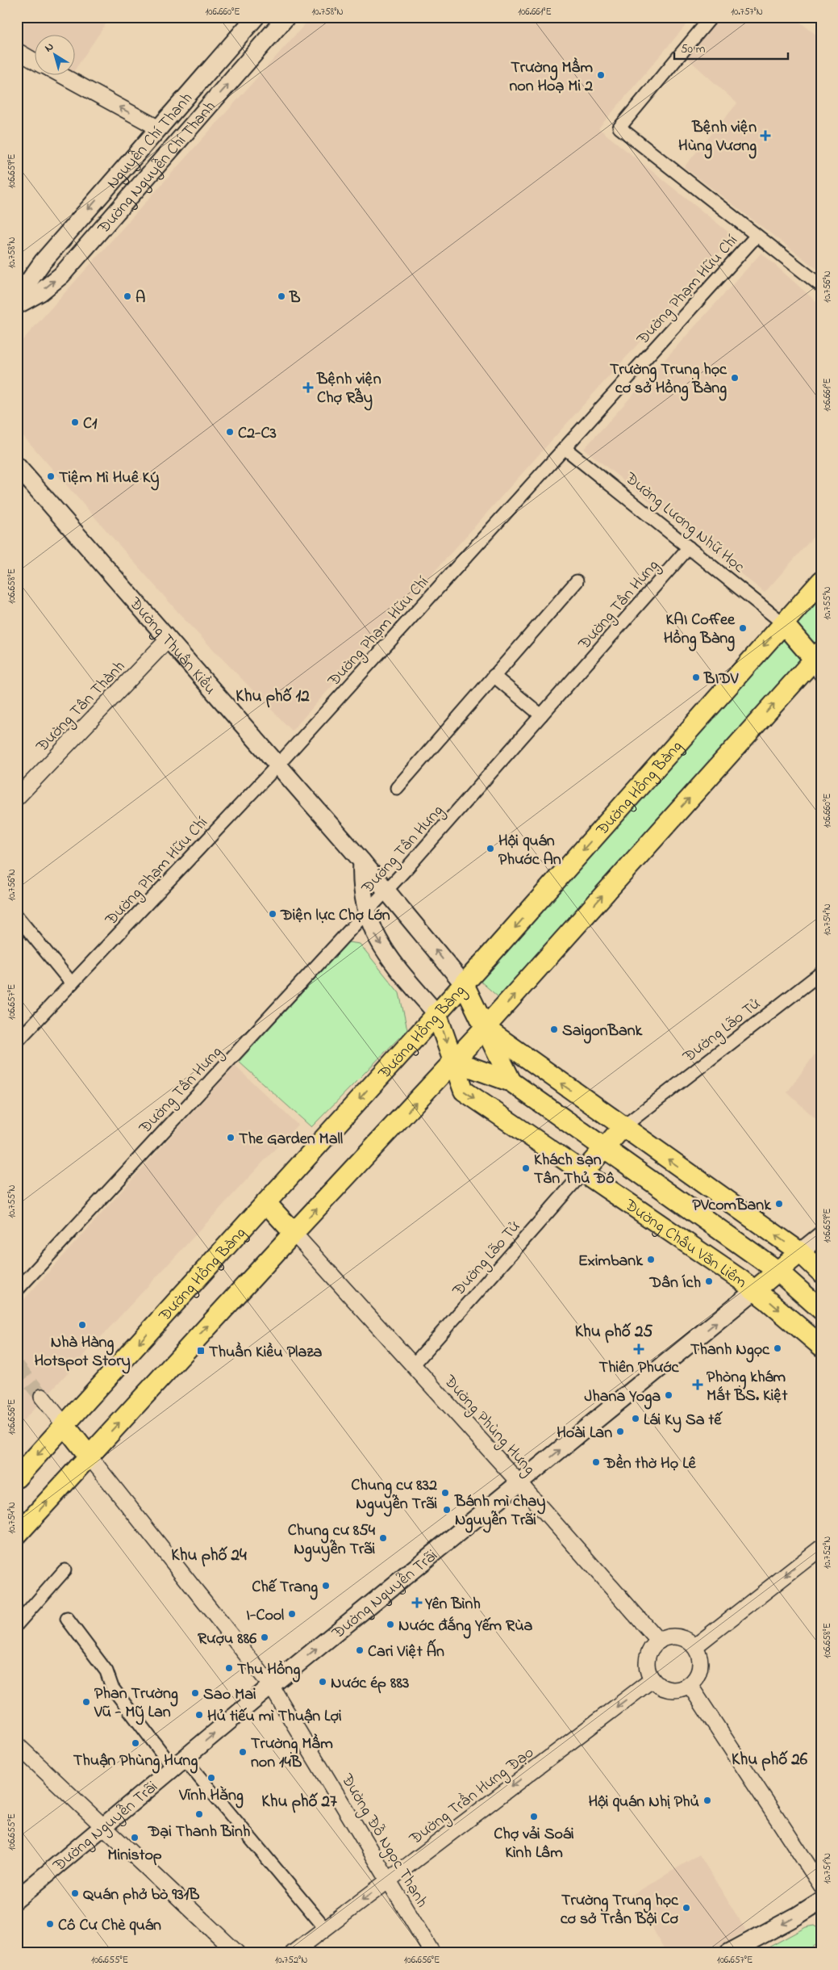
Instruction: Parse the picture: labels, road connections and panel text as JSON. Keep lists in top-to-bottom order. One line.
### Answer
{"streets":{"main road":["Nguyễn Chí Thanh","Đường Nguyễn Chí Thanh","Đường Thuận Kiều","Đường Hồng Bàng","Đường Châu Văn Liêm","Đường Nguyễn Trãi"],"street":["Đường Phạm Hữu Chí","Đường Lương Nhữ Học","Đường Tân Hưng","Đường Tân Thành","Đường Lão Tử","Đường Phùng Hưng","Đường Trần Hưng Đạo","Đường Đỗ Ngọc Thạnh"]},"crossings":[["Nguyễn Chí Thanh","Đường Nguyễn Chí Thanh"],["Đường Phạm Hữu Chí","Đường Lương Nhữ Học"],["Đường Phạm Hữu Chí","Đường Thuận Kiều"],["Đường Lương Nhữ Học","Đường Tân Hưng"],["Đường Lương Nhữ Học","Đường Hồng Bàng"],["Đường Tân Hưng","Đường Thuận Kiều"],["Đường Thuận Kiều","Đường Tân Thành"],["Đường Thuận Kiều","Đường Hồng Bàng"],["Đường Thuận Kiều","Đường Châu Văn Liêm"],["Đường Hồng Bàng","Đường Châu Văn Liêm"],["Đường Lão Tử","Đường Châu Văn Liêm"],["Đường Lão Tử","Đường Phùng Hưng"],["Đường Châu Văn Liêm","Đường Nguyễn Trãi"],["Đường Phùng Hưng","Đường Nguyễn Trãi"],["Đường Phùng Hưng","Đường Trần Hưng Đạo"],["Đường Nguyễn Trãi","Đường Đỗ Ngọc Thạnh"],["Đường Trần Hưng Đạo","Đường Đỗ Ngọc Thạnh"]],"one_way":["Nguyễn Chí Thanh","Đường Nguyễn Chí Thanh","Đường Nguyễn Trãi","Đường Trần Hưng Đạo"],"districts":["Khu phố 12","Khu phố 25","Khu phố 24","Khu phố 26","Khu phố 27"],"places":{"other":["Trường Mầm non Hoạ Mi 2","A","B","Trường Trung học cơ sở Hồng Bàng","C1","C2-C3","Tiệm Mì Huê Ký","KAI Coffee Hồng Bàng","BIDV","Hội quán Phước An","Điện lực Chợ Lớn","SaigonBank","The Garden Mall","Khách sạn Tân Thủ Đô","PVcomBank","Eximbank","Dân Ích","Nhà Hàng Hotspot Story","Thanh Ngọc","Jhana Yoga","Lái Ky Sa tế","Hoài Lan","Đền thờ Họ Lê","Chung cư 832 Nguyễn Trãi","Bánh mì chay Nguyễn Trãi","Chung cư 854 Nguyễn Trãi","Chế Trang","I-Cool","Nước đắng Yếm Rùa","Rượu 886","Cari Việt Ấn","Thu Hồng","Nước ép 883","Sao Mai","Phan Trường Vũ - Mỹ Lan","Hủ tiếu mì Thuận Lợi","Thuận Phùng Hưng","Trường Mầm non 14B","Vĩnh Hằng","Hội quán Nhị Phủ","Đại Thanh Bình","Chợ vải Soái Kình Lâm","Ministop","Quán phở bò 931B","Trường Trung học cơ sở Trần Bội Cơ","Cô Cư Chè quán"],"health":["Bệnh viện Hùng Vương","Bệnh viện Chợ Rẫy","Thiên Phước","Phòng khám Mắt BS. Kiệt","Yên Bình"],"transit":["Thuần Kiều Plaza"]},"scale_bar":"50 m","north":"top left","coordinates":["106.660°E","10.758°N","106.661°E","10.757°N","106.659°E","10.756°N","106.658°E","10.755°N","10.754°N","106.657°E","106.656°E","10.752°N","106.655°E","10.751°N"]}
